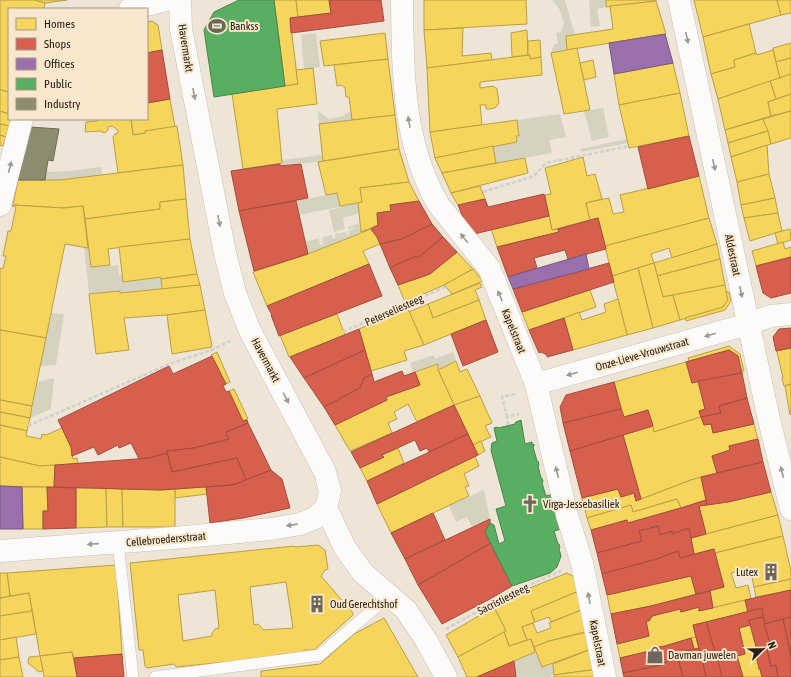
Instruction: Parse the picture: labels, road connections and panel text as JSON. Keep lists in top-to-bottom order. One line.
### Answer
{"streets":{"street":["Havermarkt","Aldestraat","Kapelstraat","Onze-Lieve-Vrouwstraat","Cellebroedersstraat"],"path":["Peterseliesteeg","Sacristiesteeg"]},"crossings":[["Havermarkt","Cellebroedersstraat"],["Aldestraat","Onze-Lieve-Vrouwstraat"],["Kapelstraat","Onze-Lieve-Vrouwstraat"],["Kapelstraat","Sacristiesteeg"]],"one_way":["Havermarkt","Kapelstraat","Onze-Lieve-Vrouwstraat","Cellebroedersstraat"],"places":{"sports":["Bankss"],"church":["Virga-Jessebasiliek"],"building":["Lutex","Oud Gerechtshof"],"shop":["Davman juwelen"]},"legend":["Homes","Shops","Offices","Public","Industry"],"north":"top right"}
